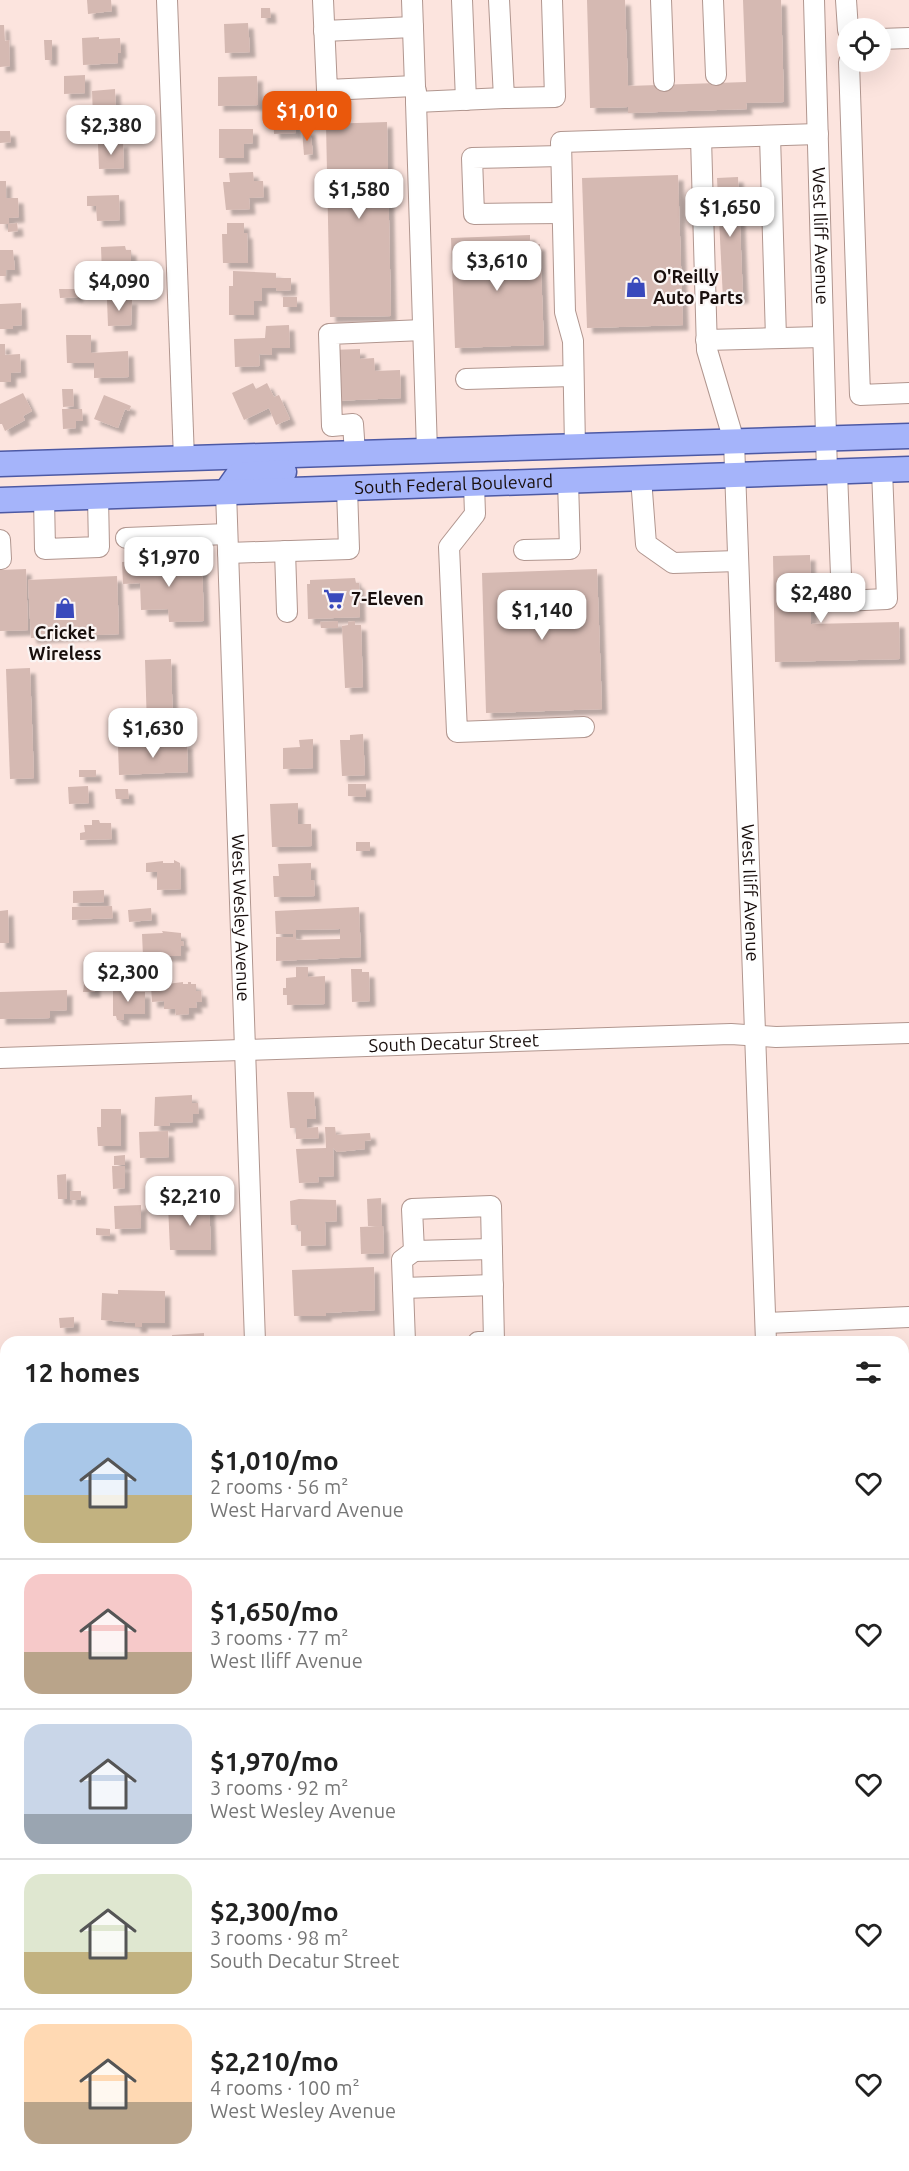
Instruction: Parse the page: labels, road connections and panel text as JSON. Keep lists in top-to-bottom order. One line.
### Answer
{"streets":{"main road":["South Federal Boulevard"],"street":["West Iliff Avenue","West Wesley Avenue","South Decatur Street"]},"crossings":[["West Iliff Avenue","South Federal Boulevard"],["West Iliff Avenue","South Decatur Street"],["South Federal Boulevard","West Wesley Avenue"],["West Wesley Avenue","South Decatur Street"]],"places":{"shop":["O'Reilly Auto Parts","Cricket Wireless"],"supermarket":["7-Eleven"]},"page":{"price":["$1,010","$2,380","$1,580","$1,650","$3,610","$4,090","$1,970","$2,480","$1,140","$1,630","$2,300","$2,210"],"heading":"12 homes","list":[{"name":"$1,010/mo","note":"2 rooms · 56 m² · West Harvard Avenue"},{"name":"$1,650/mo","note":"3 rooms · 77 m² · West Iliff Avenue"},{"name":"$1,970/mo","note":"3 rooms · 92 m² · West Wesley Avenue"},{"name":"$2,300/mo","note":"3 rooms · 98 m² · South Decatur Street"},{"name":"$2,210/mo","note":"4 rooms · 100 m² · West Wesley Avenue"}]}}
